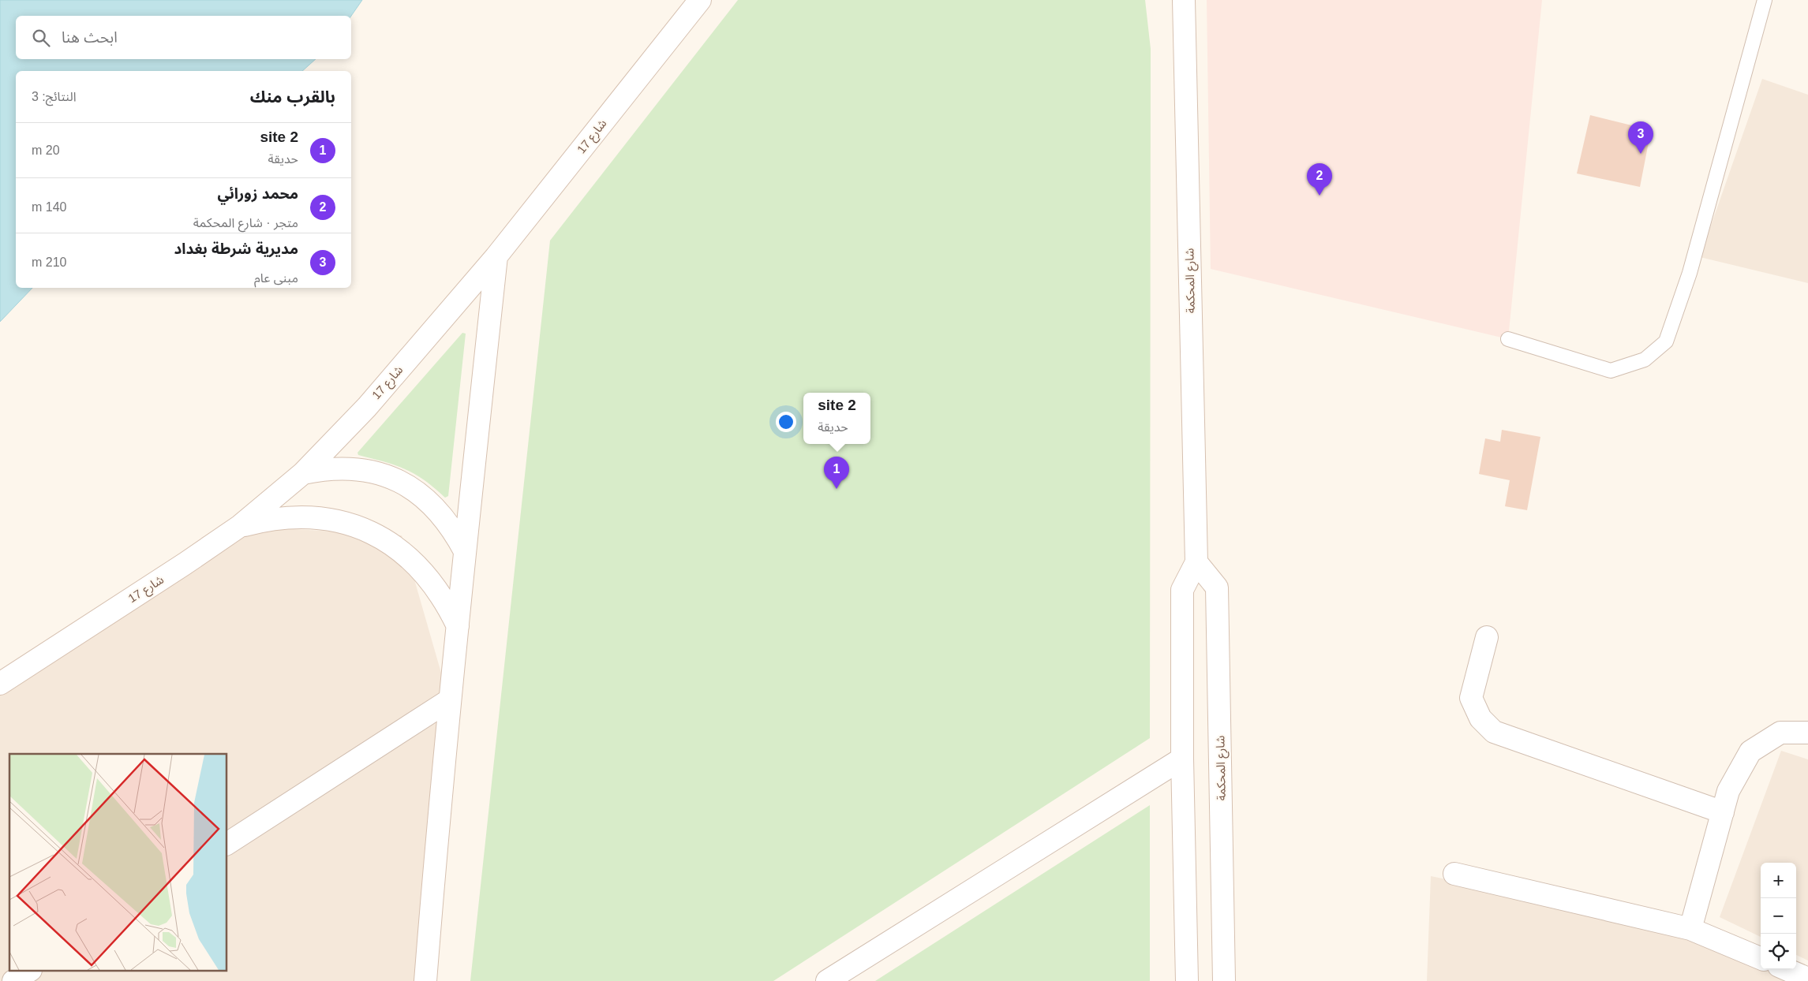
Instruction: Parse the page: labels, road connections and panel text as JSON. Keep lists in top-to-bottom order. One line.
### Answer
{"streets":{"street":["شارع 17","شارع المحكمة"]},"page":{"search":"ابحث هنا","heading":["بالقرب منك","النتائج: 3"],"pins":["3","2","1"],"list":[{"mark":"1","name":"site 2","note":"حديقة","value":"20 m"},{"mark":"2","name":"محمد زورائي","note":"متجر · شارع المحكمة","value":"140 m"},{"mark":"3","name":"مديرية شرطة بغداد","note":"مبنى عام","value":"210 m"}],"popup":["site 2","حديقة"],"map_buttons":["+","−"]}}
